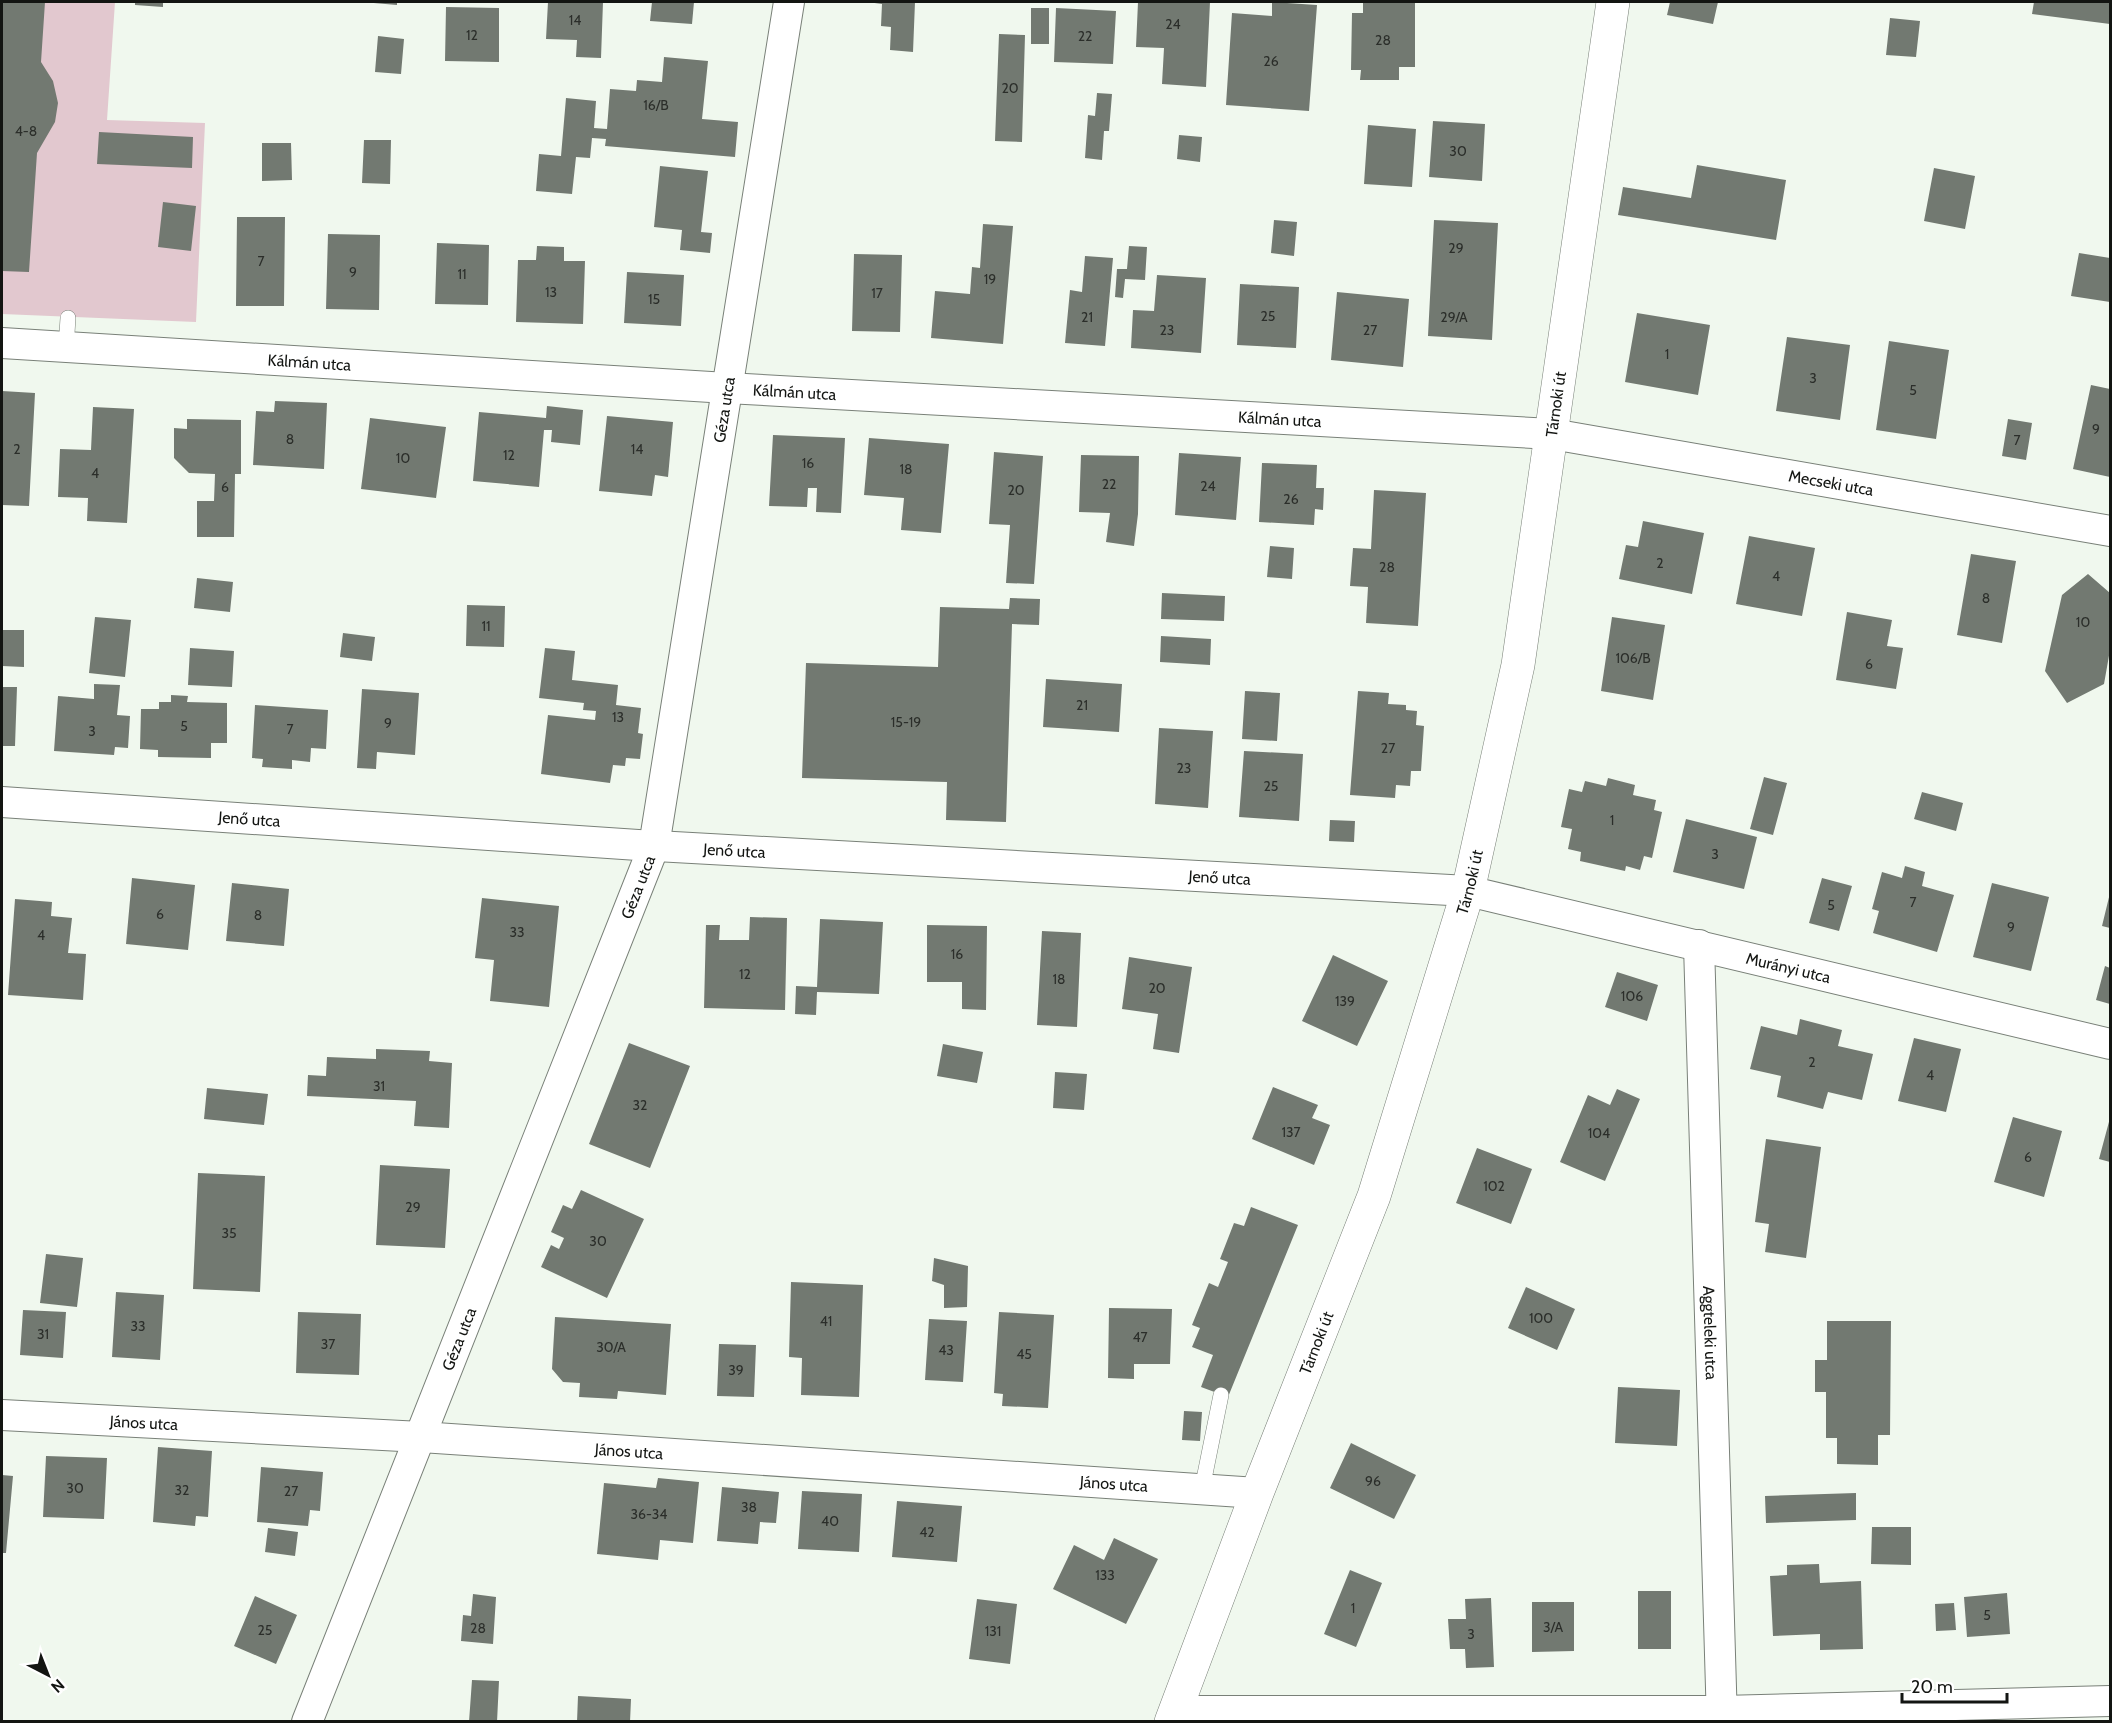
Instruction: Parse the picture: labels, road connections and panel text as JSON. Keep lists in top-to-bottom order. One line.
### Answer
{"streets":{"street":["Kálmán utca","Tárnoki út","Géza utca","Mecseki utca","Jenő utca","Murányi utca","Aggteleki utca","János utca"]},"crossings":[["Kálmán utca","Tárnoki út"],["Kálmán utca","Géza utca"],["Kálmán utca","Mecseki utca"],["Tárnoki út","Mecseki utca"],["Tárnoki út","Jenő utca"],["Tárnoki út","Murányi utca"],["Tárnoki út","János utca"],["Géza utca","Jenő utca"],["Géza utca","János utca"],["Jenő utca","Murányi utca"],["Murányi utca","Aggteleki utca"]],"house_numbers":["14","24","12","22","28","26","20","16/B","4-8","30","29","7","9","11","19","13","17","15","25","21","29/A","23","27","1","3","5","9","8","7","2","14","12","10","16","18","4","22","24","6","20","26","2","28","4","8","10","11","106/B","6","21","13","15-19","9","5","7","3","27","23","25","1","3","7","5","6","8","9","33","4","16","12","18","20","106","139","2","4","31","32","137","104","6","102","29","35","30","100","41","33","31","47","37","30/A","43","45","39","96","30","32","27","38","36-34","40","42","133","1","5","3/A","28","25","131","3"],"scale_bar":"20 m","north":"bottom right"}
